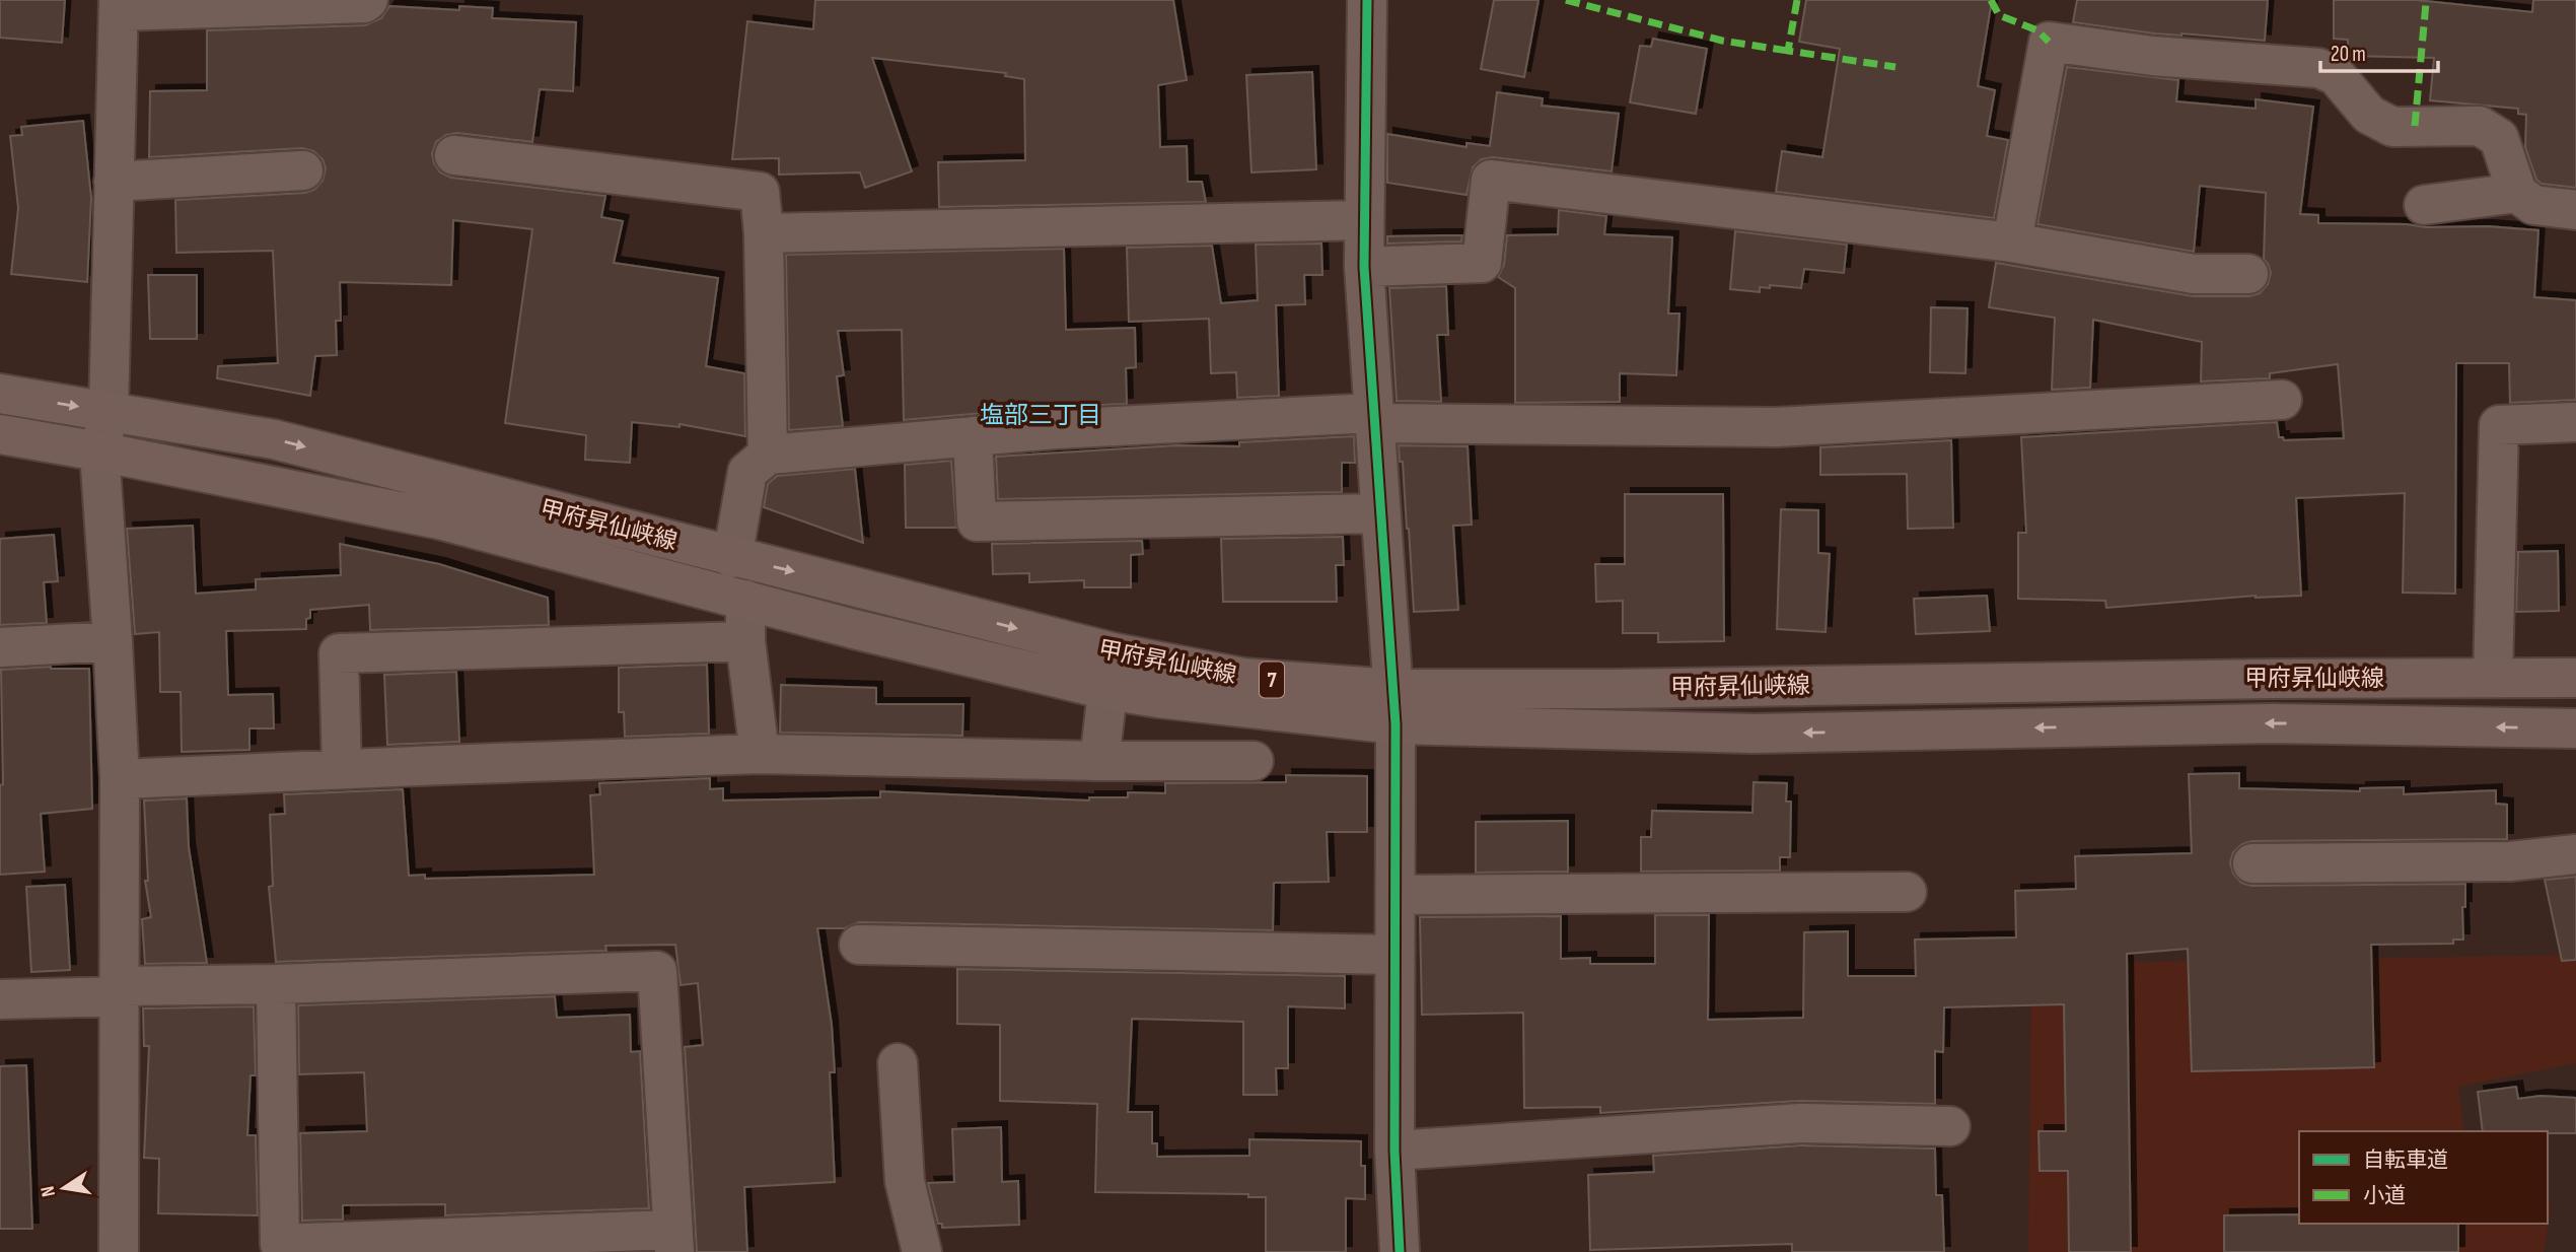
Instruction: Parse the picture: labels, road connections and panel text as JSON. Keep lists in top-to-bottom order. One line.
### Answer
{"streets":{"main road":["甲府昇仙峡線","7"]},"districts":["塩部三丁目"],"legend":["自転車道","小道"],"scale_bar":"20 m","north":"left"}
